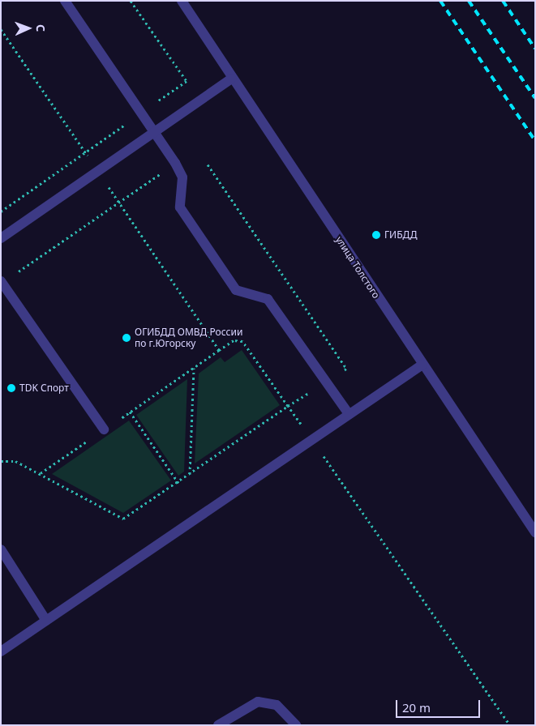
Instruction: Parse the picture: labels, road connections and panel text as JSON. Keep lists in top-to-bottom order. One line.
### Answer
{"streets":{"street":["улица Толстого"]},"places":["ГИБДД","ОГИБДД ОМВД России по г.Югорску","TDK Спорт"],"scale_bar":"20 m","north":"right"}
